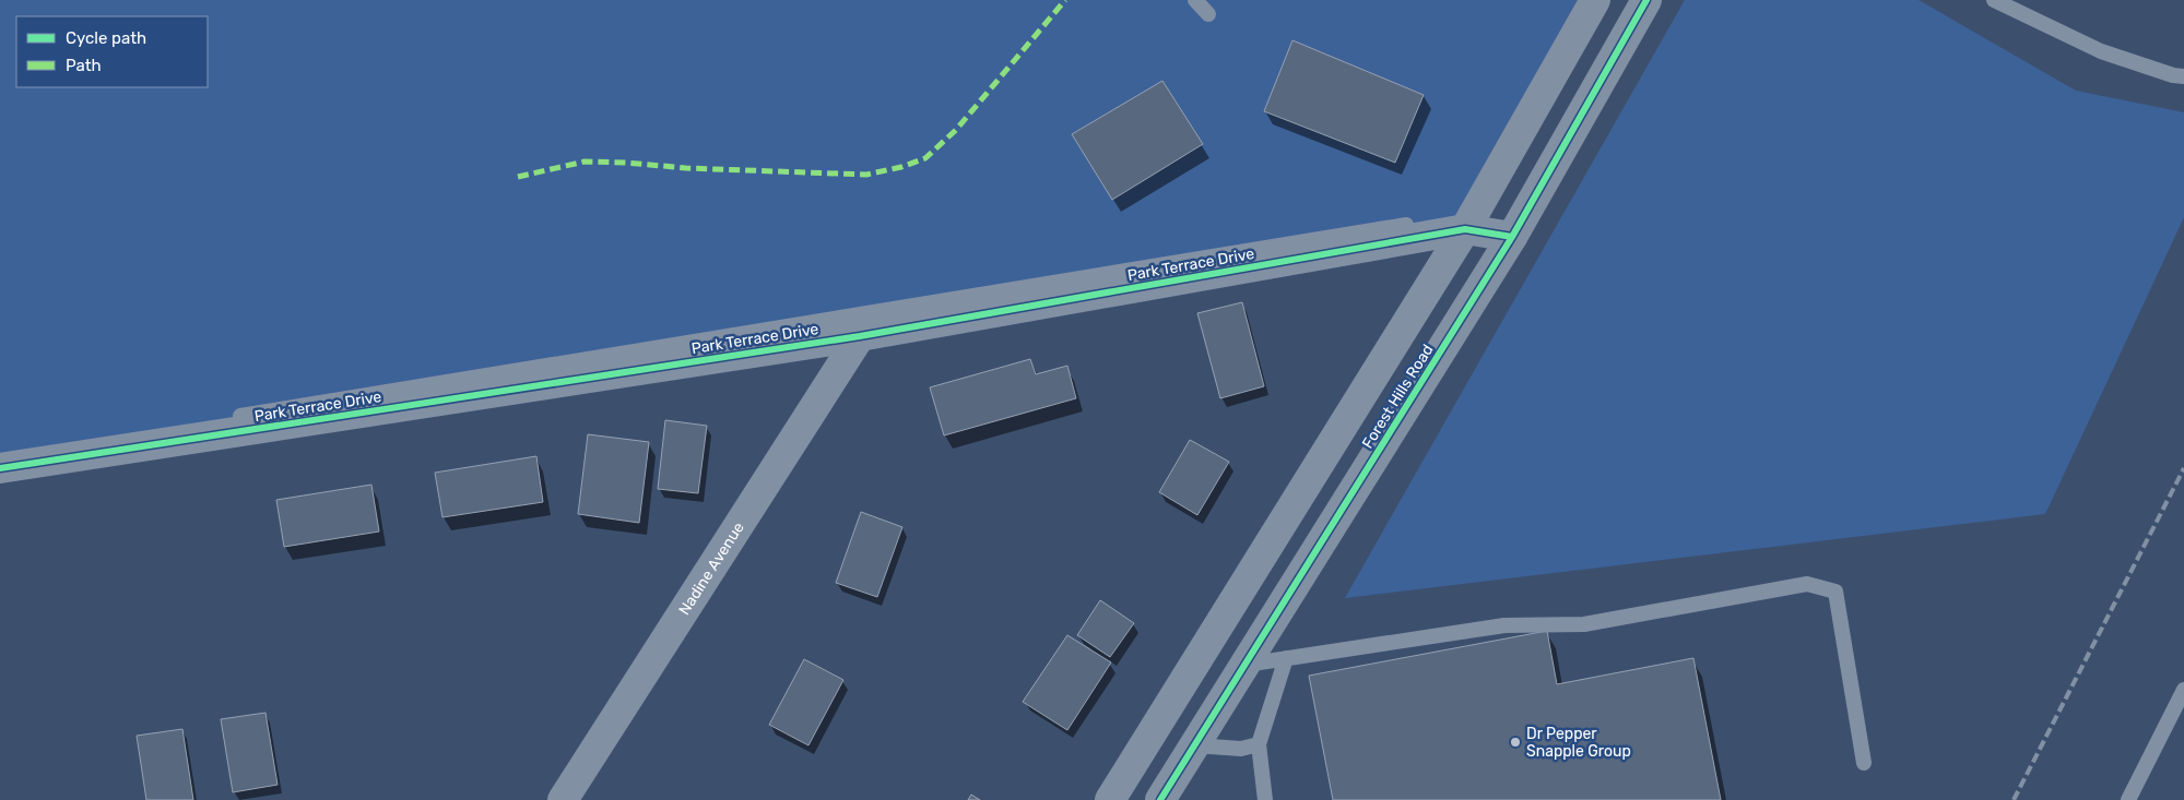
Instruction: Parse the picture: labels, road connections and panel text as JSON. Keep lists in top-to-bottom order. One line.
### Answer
{"streets":{"street":["Park Terrace Drive","Forest Hills Road","Nadine Avenue"]},"crossings":[["Park Terrace Drive","Forest Hills Road"],["Park Terrace Drive","Nadine Avenue"]],"places":["Dr Pepper Snapple Group"],"legend":["Cycle path","Path"]}
